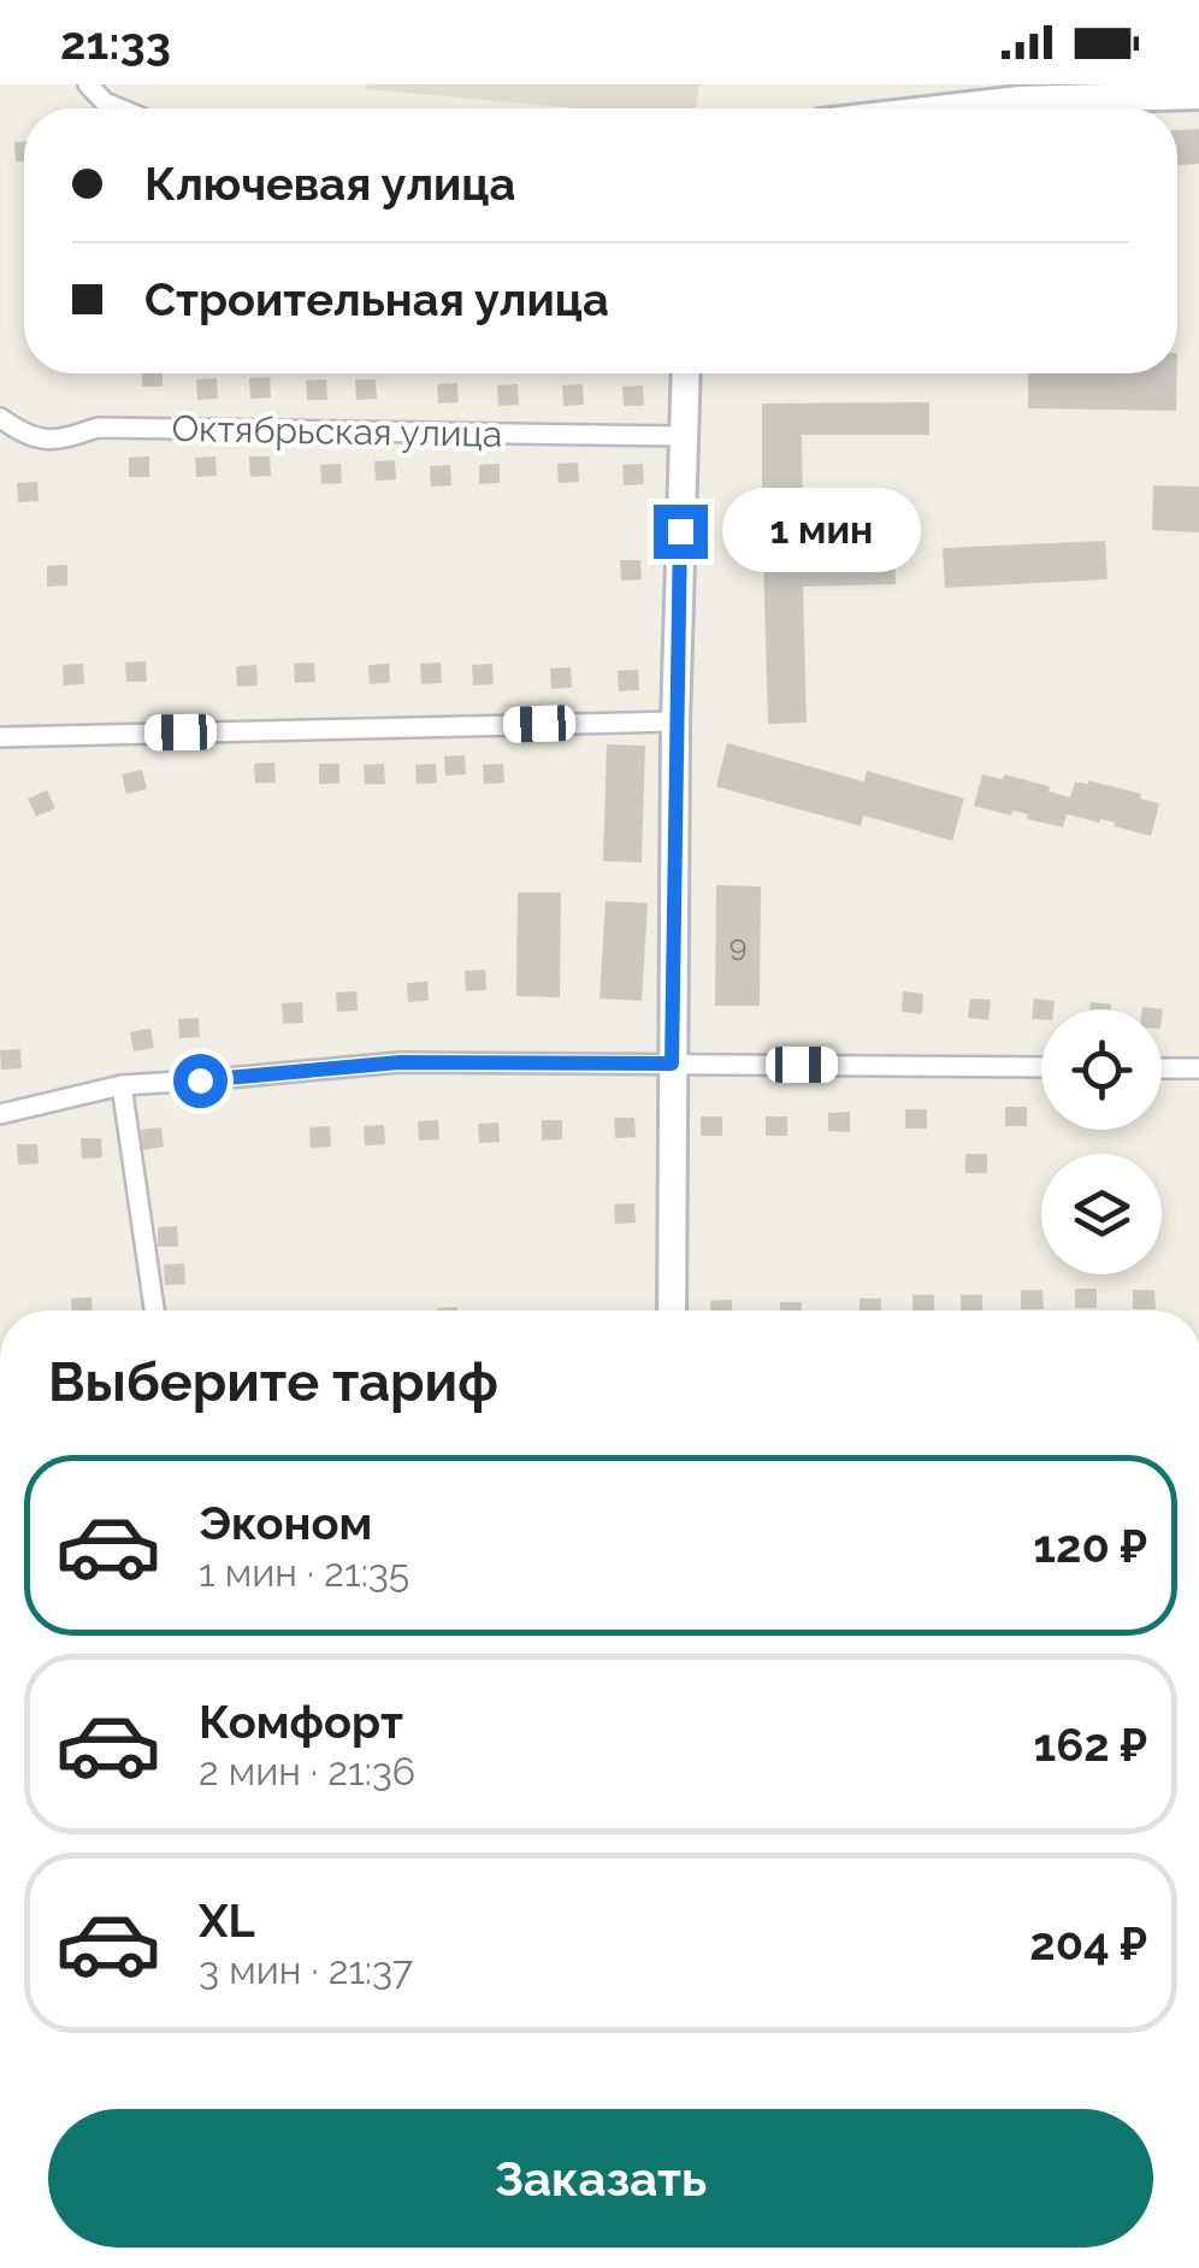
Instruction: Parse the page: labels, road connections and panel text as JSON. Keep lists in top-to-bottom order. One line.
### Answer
{"streets":{"street":["Октябрьская улица"]},"house_numbers":["9"],"page":{"status":"21:33","banner":["Ключевая улица","Строительная улица"],"bubble":"1 мин","heading":"Выберите тариф","list":[{"name":"Эконом","note":"1 мин · 21:35","value":"120 ₽"},{"name":"Комфорт","note":"2 мин · 21:36","value":"162 ₽"},{"name":"XL","note":"3 мин · 21:37","value":"204 ₽"}],"buttons":"Заказать"}}
